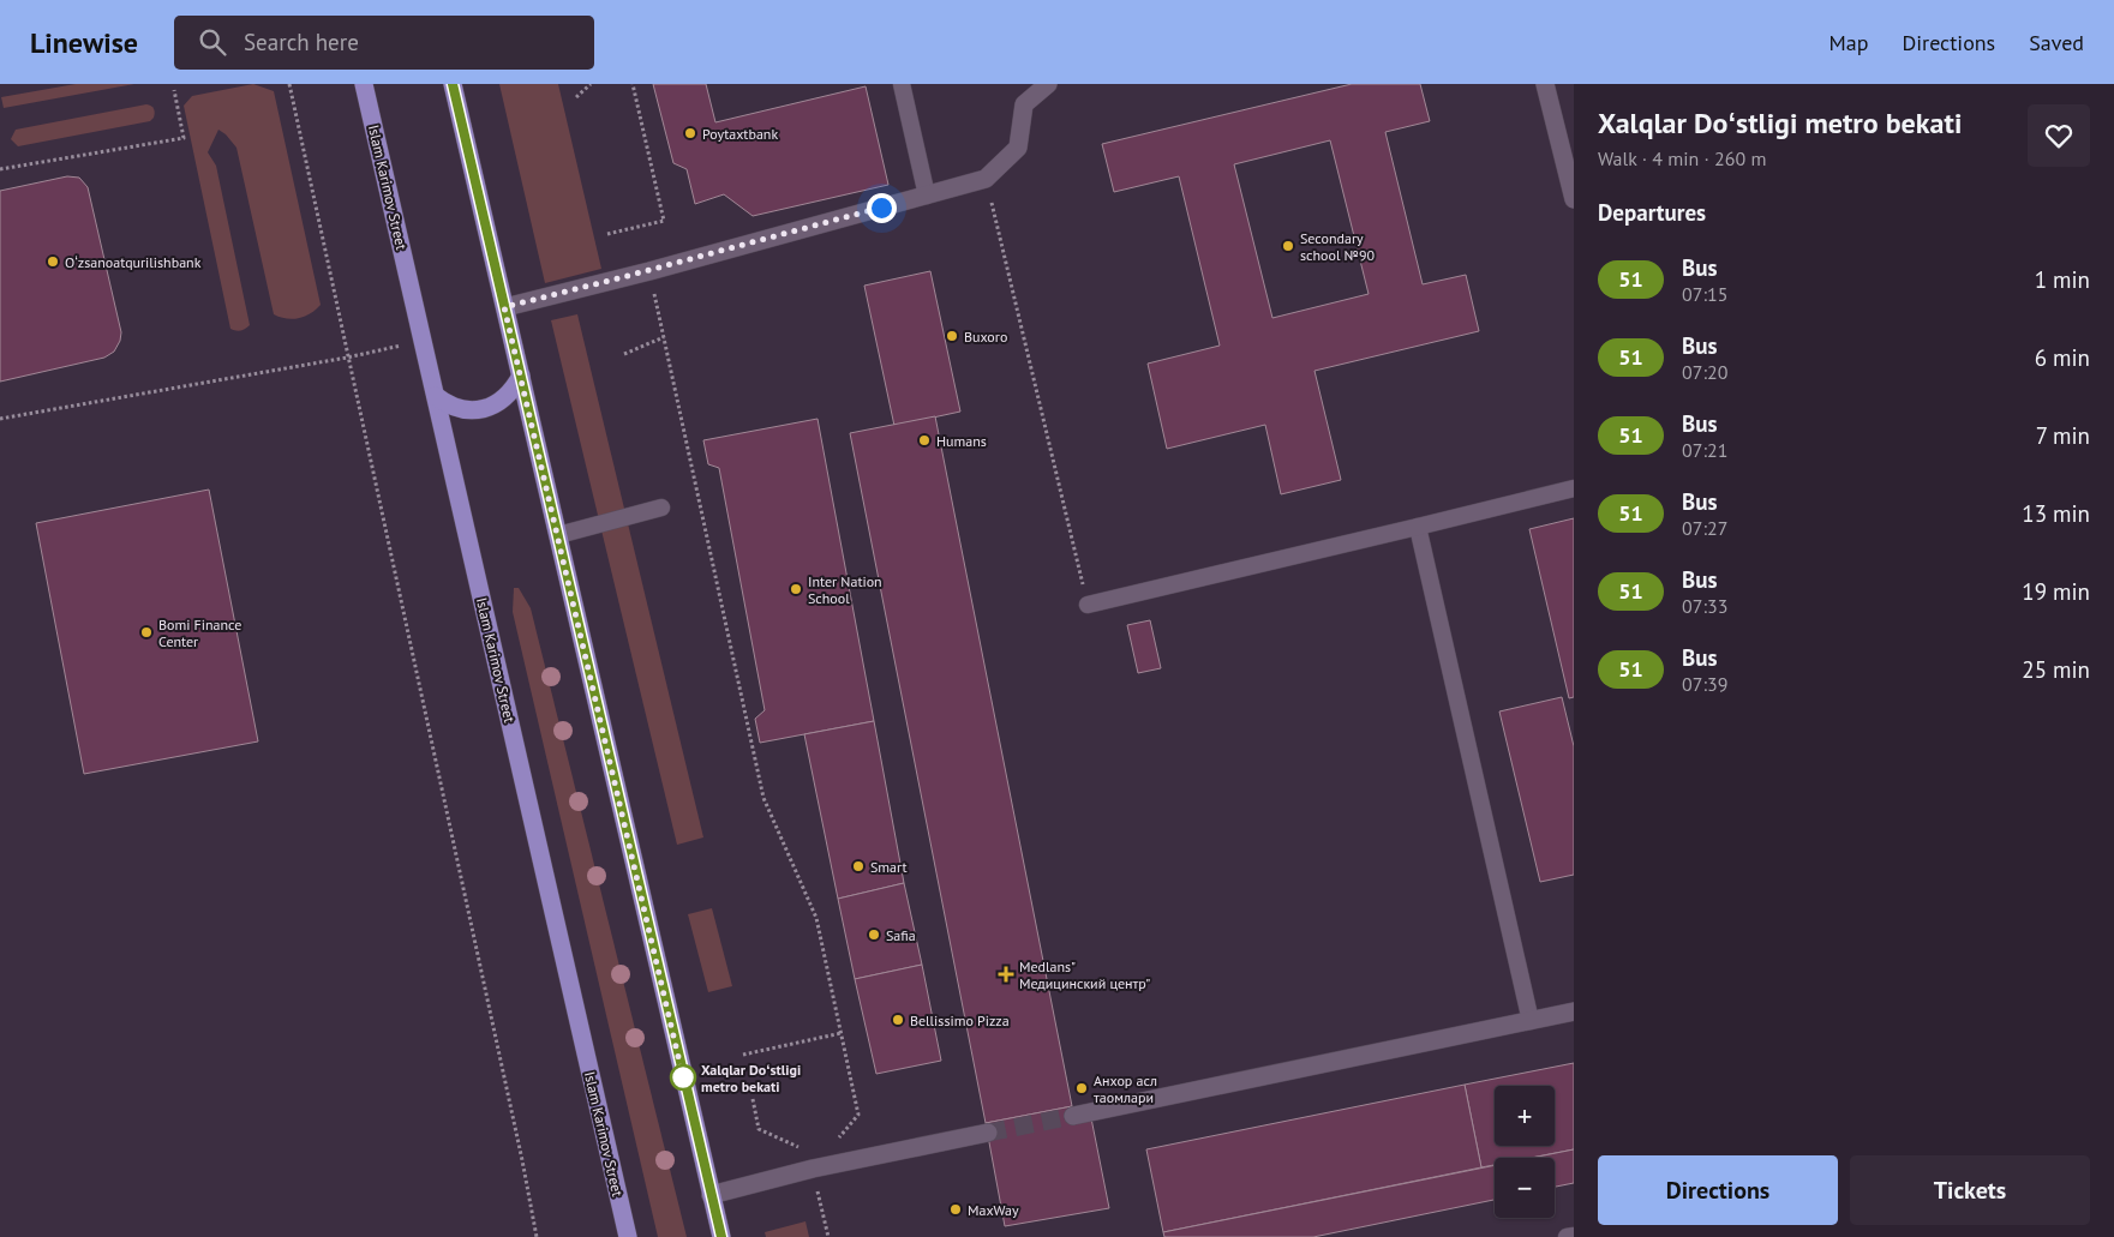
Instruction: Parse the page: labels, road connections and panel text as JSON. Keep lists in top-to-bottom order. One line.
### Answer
{"streets":{"main road":["Islam Karimov Street"]},"places":{"other":["Poytaxtbank","Secondary school №90","Oʻzsanoatqurilishbank","Buxoro","Humans","Inter Nation School","Bomi Finance Center","Smart","Safia","Bellissimo Pizza","Xalqlar Doʻstligi metro bekati","Анхор асл таомлари","MaxWay"],"health":["Medlans\" Медицинский центр\""]},"lines":["bus line 51"],"page":{"header":"Linewise","search":"Search here","nav":["Map","Directions","Saved"],"heading":[["Xalqlar Doʻstligi metro bekati","Walk · 4 min · 260 m"],"Departures"],"list":[{"mark":"51","name":"Bus","note":"07:15","value":"1 min"},{"mark":"51","name":"Bus","note":"07:20","value":"6 min"},{"mark":"51","name":"Bus","note":"07:21","value":"7 min"},{"mark":"51","name":"Bus","note":"07:27","value":"13 min"},{"mark":"51","name":"Bus","note":"07:33","value":"19 min"},{"mark":"51","name":"Bus","note":"07:39","value":"25 min"}],"map_buttons":["+","−"],"buttons":["Directions","Tickets"]}}
